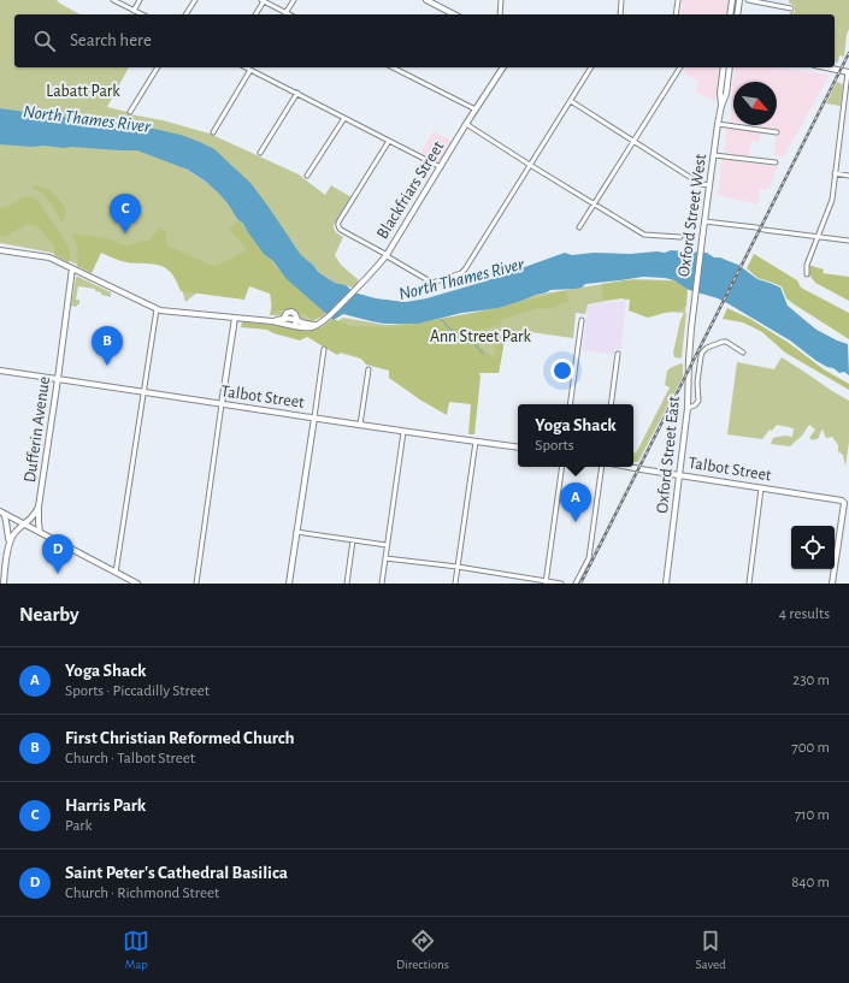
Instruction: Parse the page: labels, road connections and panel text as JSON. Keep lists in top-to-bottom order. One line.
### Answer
{"streets":{"street":["Blackfriars Street","Oxford Street West","Talbot Street","Dufferin Avenue","Oxford Street East"]},"crossings":[["Oxford Street West","Oxford Street East"],["Talbot Street","Dufferin Avenue"],["Talbot Street","Oxford Street East"]],"water":["North Thames River"],"parks":["Labatt Park","Ann Street Park"],"north":"bottom right","page":{"search":"Search here","pins":["C","B","A","D"],"popup":["Yoga Shack","Sports"],"heading":["Nearby","4 results"],"list":[{"mark":"A","name":"Yoga Shack","note":"Sports · Piccadilly Street","value":"230 m"},{"mark":"B","name":"First Christian Reformed Church","note":"Church · Talbot Street","value":"700 m"},{"mark":"C","name":"Harris Park","note":"Park","value":"710 m"},{"mark":"D","name":"Saint Peter's Cathedral Basilica","note":"Church · Richmond Street","value":"840 m"}],"nav":["Map","Directions","Saved"]}}
